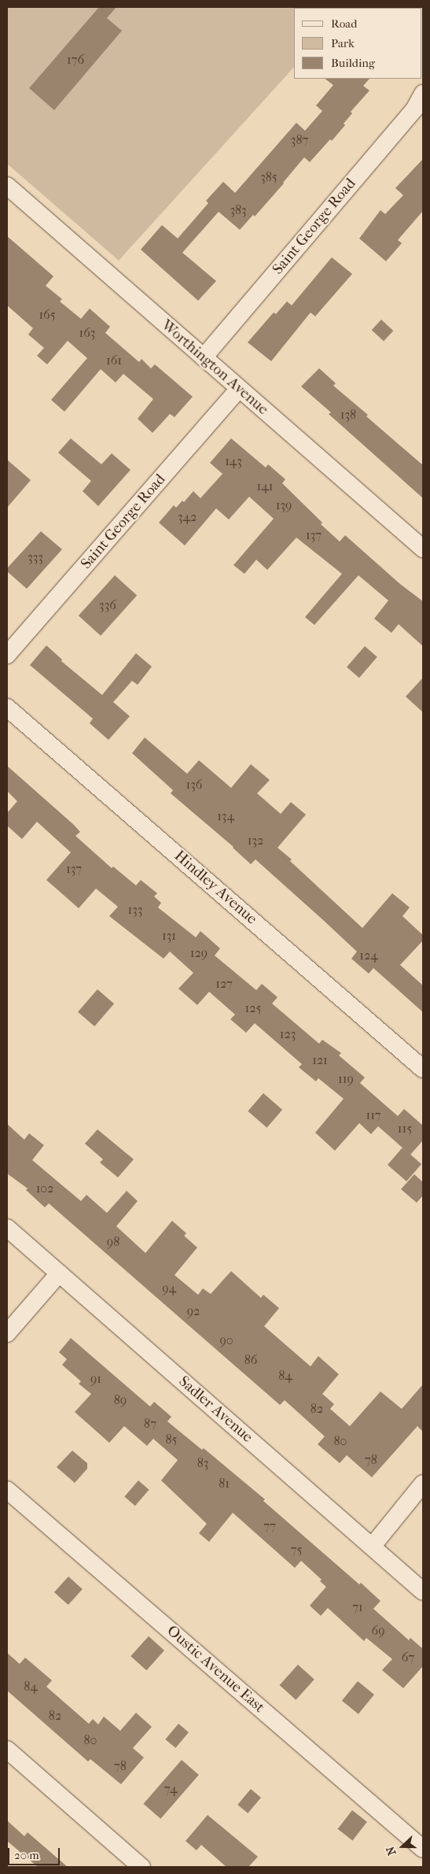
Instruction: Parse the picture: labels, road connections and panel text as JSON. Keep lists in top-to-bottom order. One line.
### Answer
{"streets":{"street":["Saint George Road","Worthington Avenue","Hindley Avenue","Sadler Avenue","Oustic Avenue East"]},"crossings":[["Saint George Road","Worthington Avenue"]],"house_numbers":["176","387","385","383","165","163","161","138","143","141","139","342","137","333","336","136","134","132","137","133","131","129","124","127","125","123","121","119","117","115","102","98","94","92","90","86","84","91","89","82","87","85","80","78","83","81","77","75","71","69","67","84","82","80","78","74"],"legend":["Road","Park","Building"],"scale_bar":"20 m","north":"left"}
